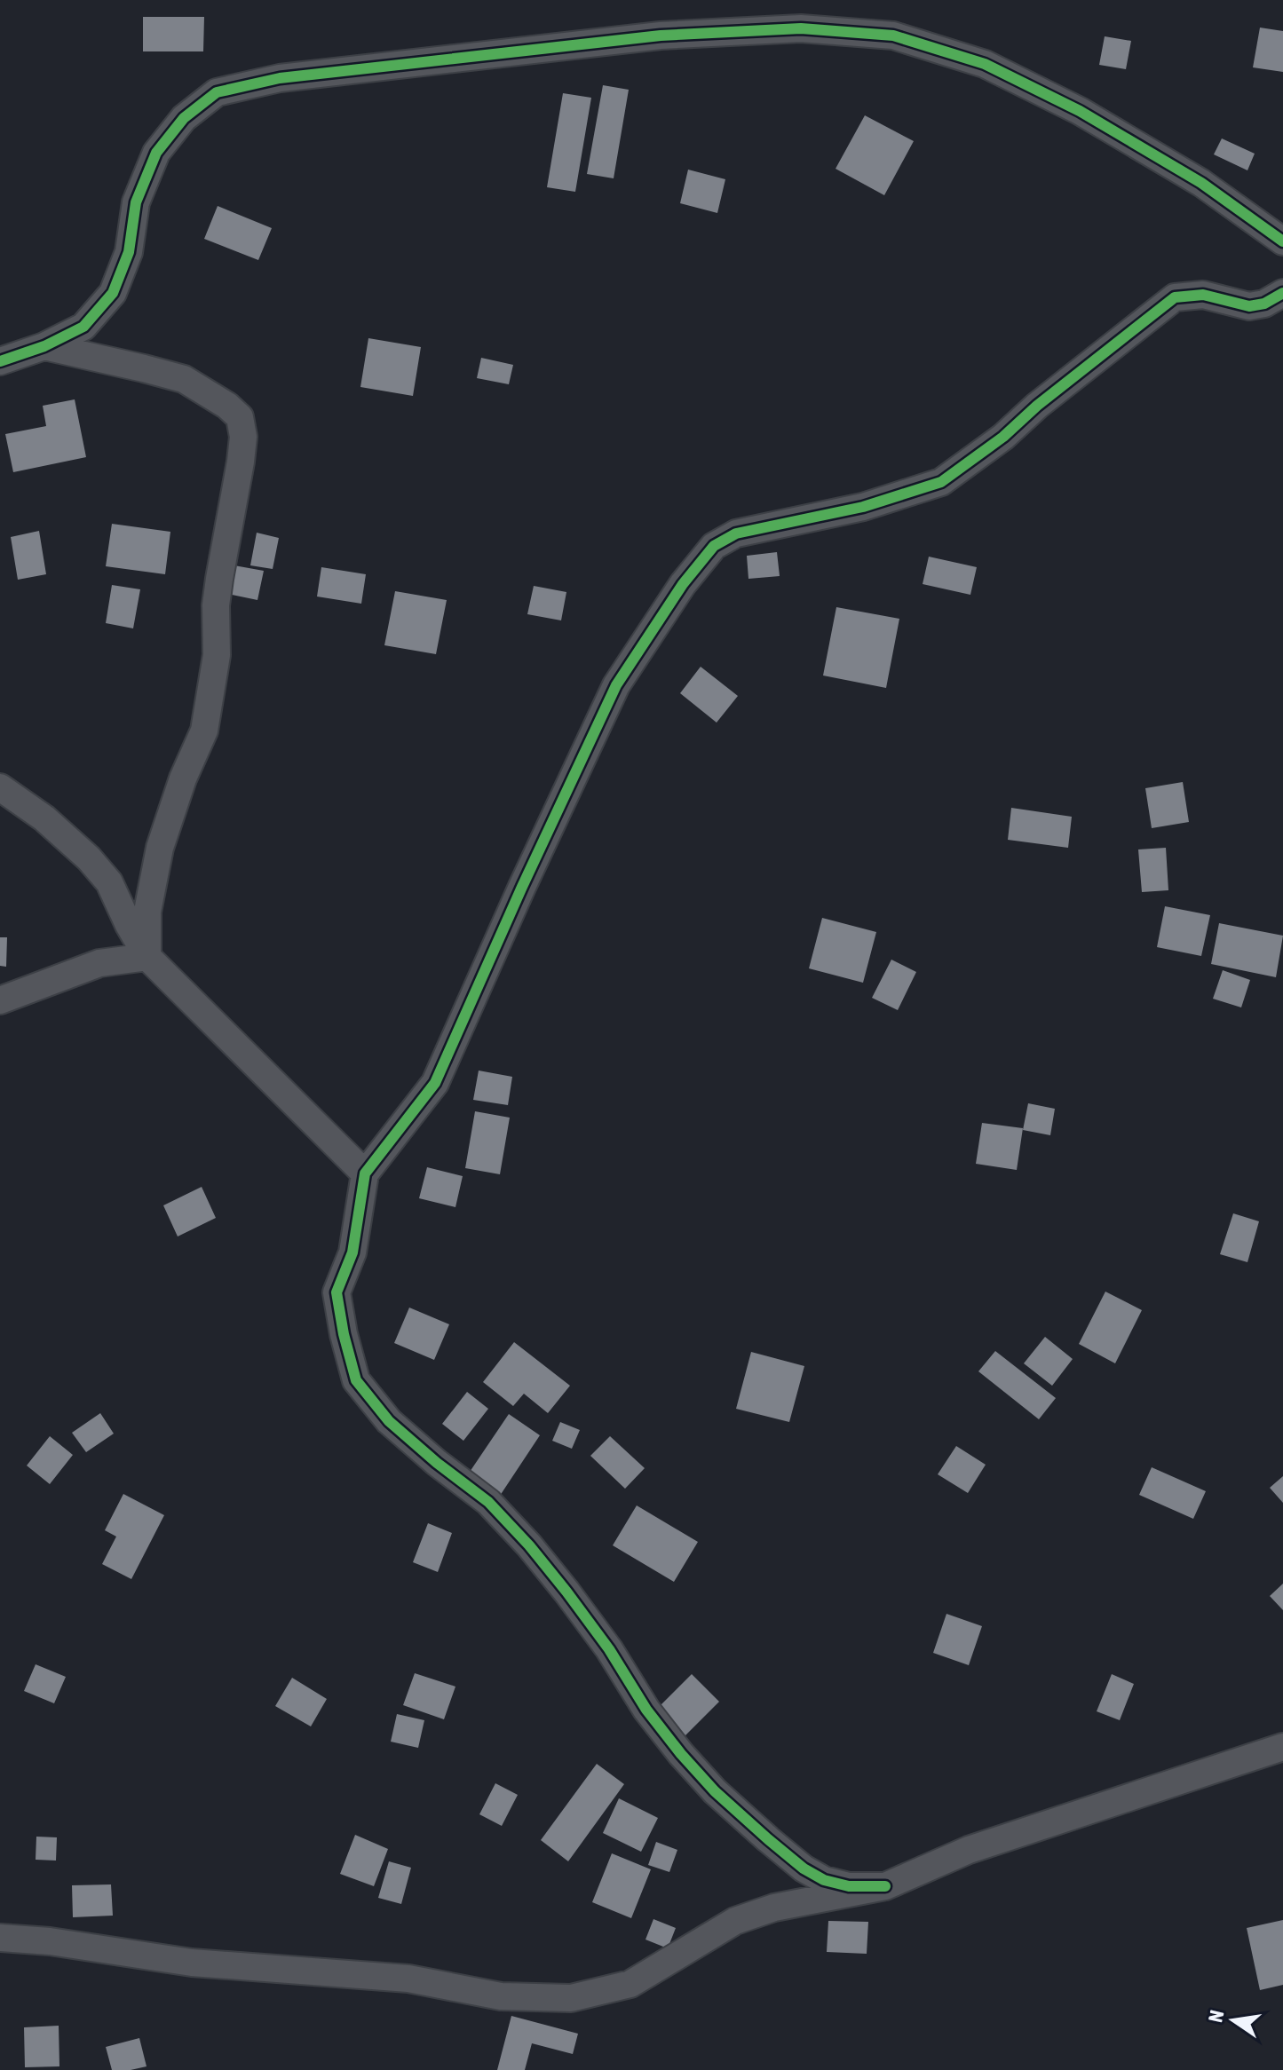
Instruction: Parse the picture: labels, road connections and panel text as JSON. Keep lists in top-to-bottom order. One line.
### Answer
{"north":"left"}
